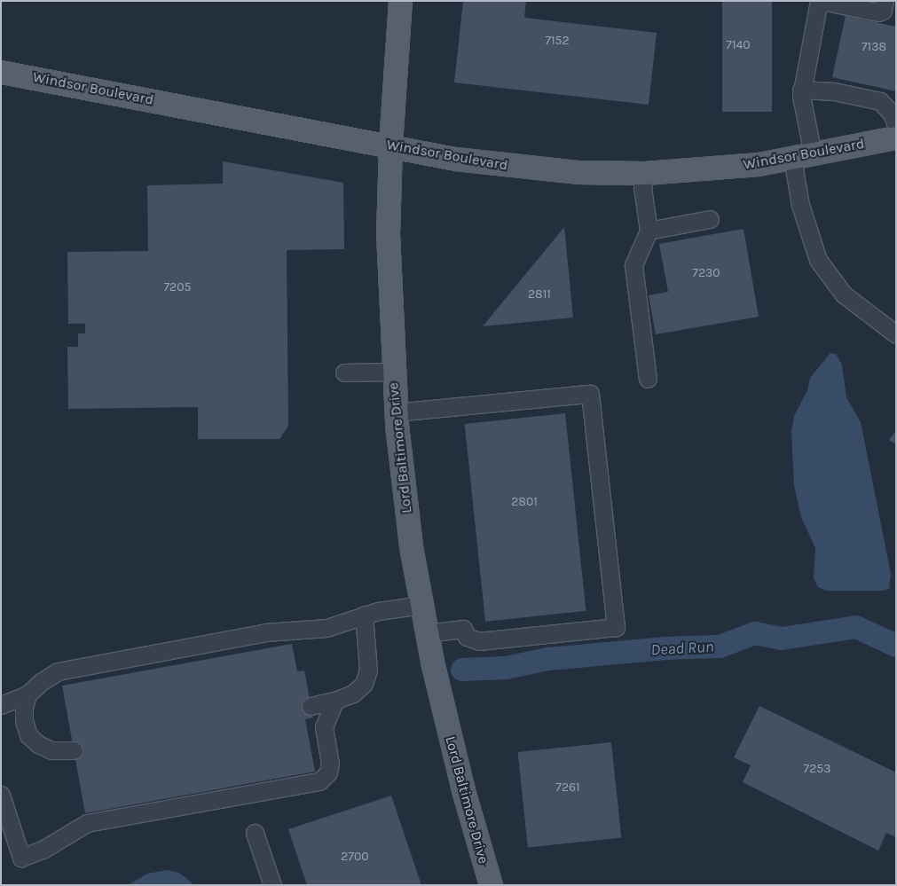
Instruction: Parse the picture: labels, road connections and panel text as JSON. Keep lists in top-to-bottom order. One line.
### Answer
{"streets":{"main road":["Windsor Boulevard","Lord Baltimore Drive"]},"crossings":[["Windsor Boulevard","Lord Baltimore Drive"]],"water":["Dead Run"],"house_numbers":["7152","7140","7138","7230","7205","2811","2801","7253","7261","2700"]}
